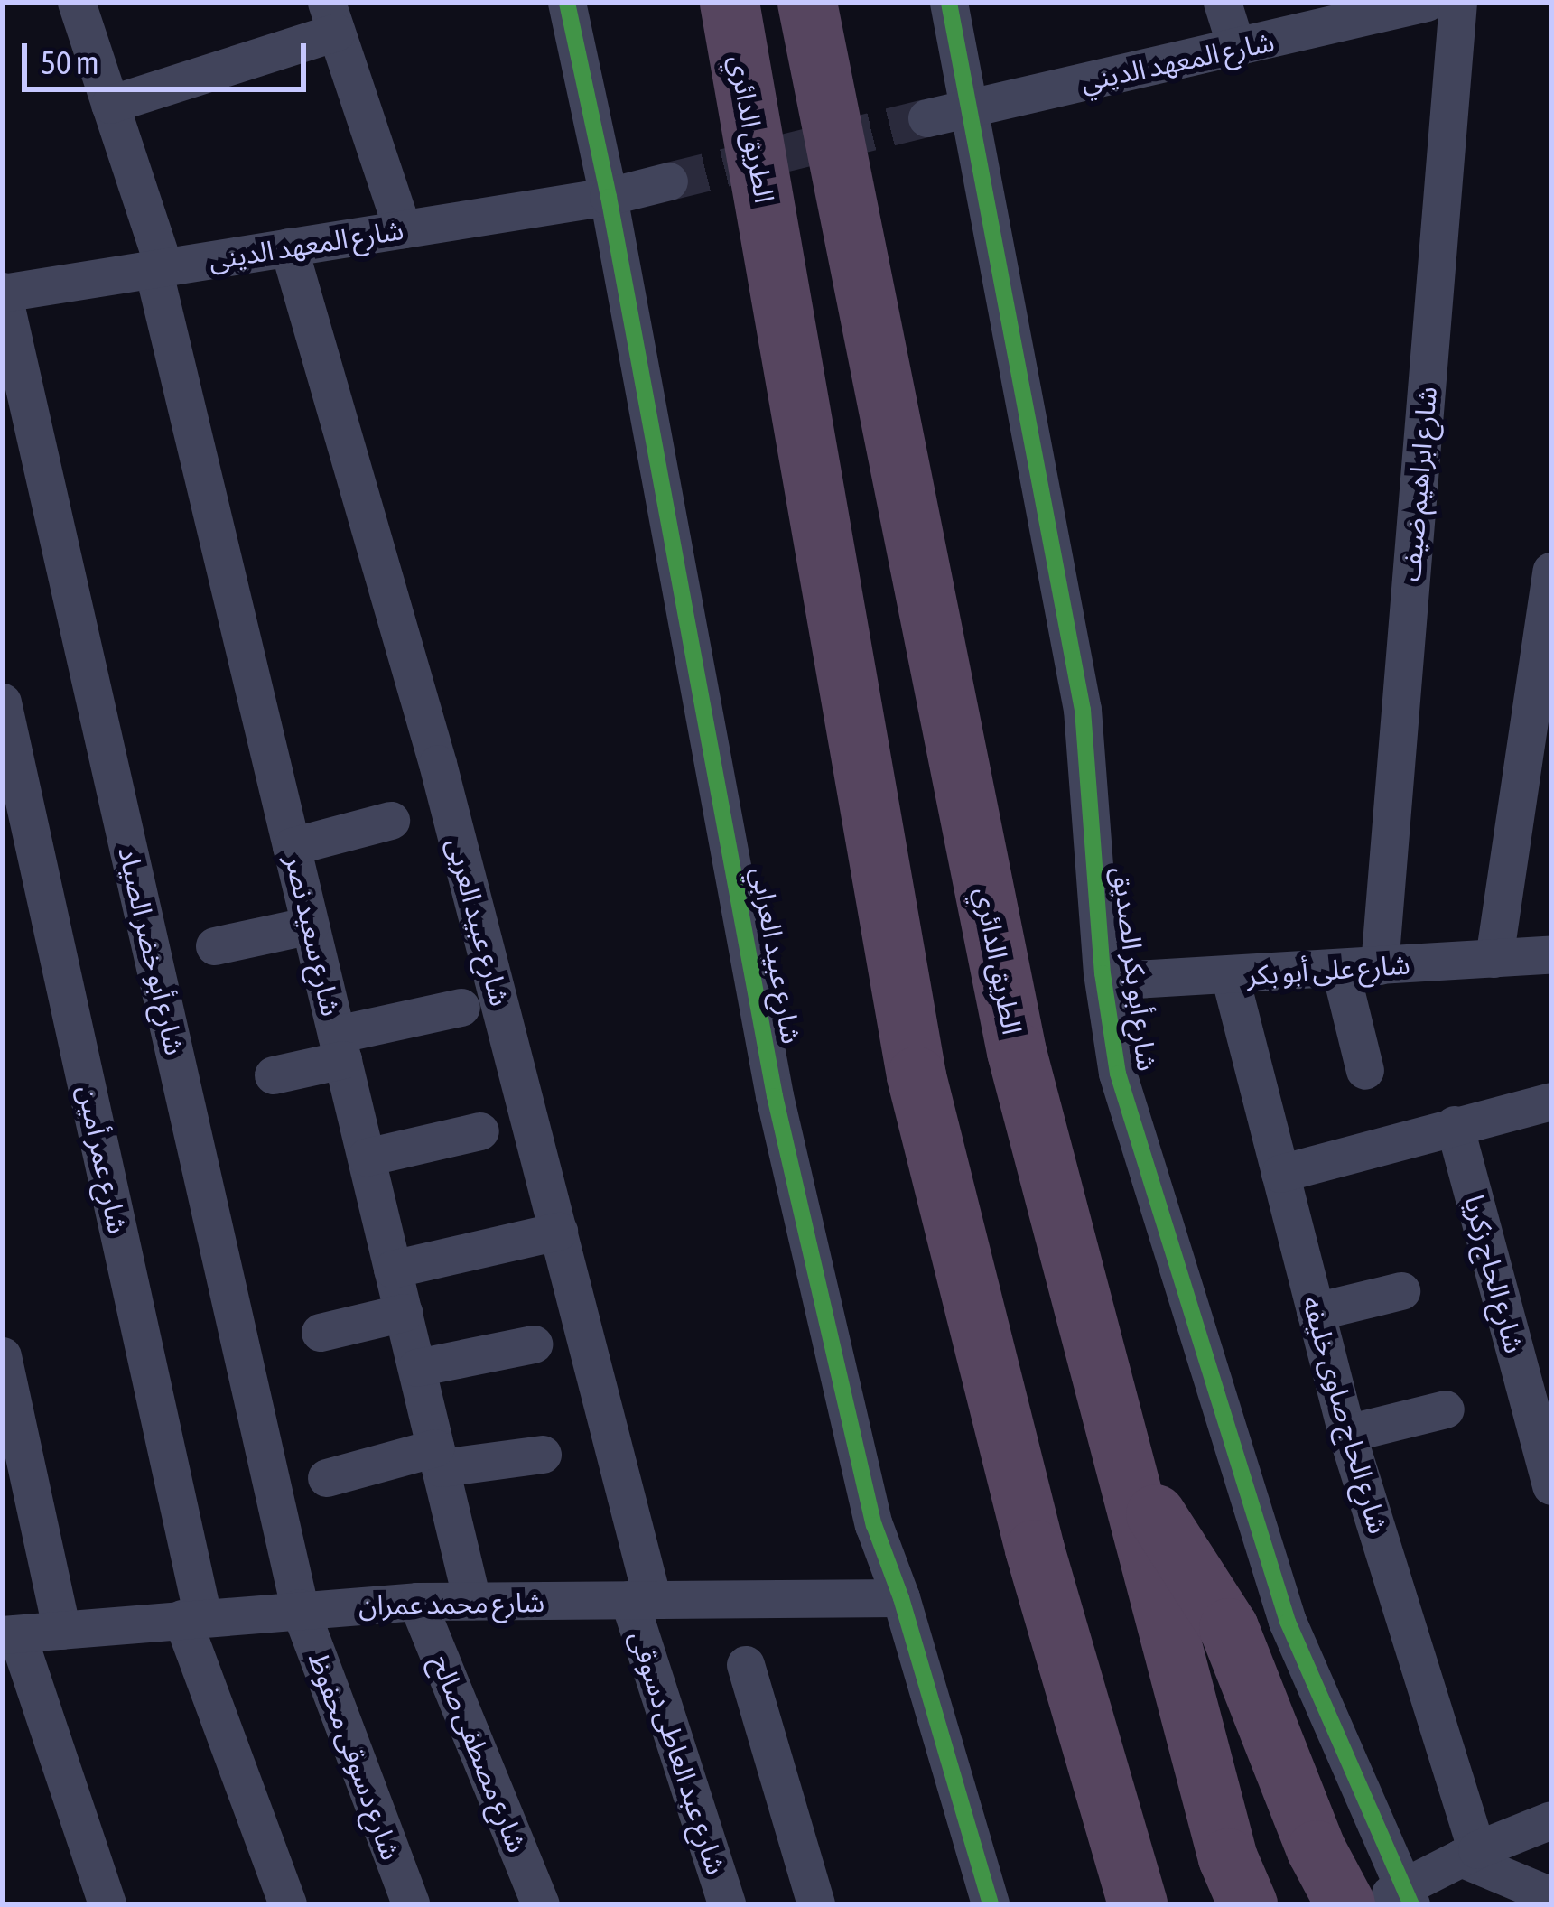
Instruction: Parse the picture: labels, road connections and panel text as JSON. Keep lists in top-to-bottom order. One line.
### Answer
{"streets":{"highway":["الطريق الدائري"],"street":["شارع المعهد الديني","شارع المعهد الدينى","شارع ابراهيم ضيف","شارع عبيد العربى","شارع سعيد نصر","شارع أبو خضر الصياد","شارع عبيد العرابي","شارع أبو بكر الصديق","شارع على أبو بكر","شارع عمر أمين","شارع الحاج زكريا","شارع الحاج صاوى خليفه","شارع محمد عمران","شارع عبد العاطى دسوقى","شارع مصطفى صالح","شارع دسوقى محفوظ"]},"crossings":[["شارع المعهد الديني","شارع أبو بكر الصديق"],["شارع المعهد الدينى","شارع عبيد العربى"],["شارع المعهد الدينى","شارع سعيد نصر"],["شارع المعهد الدينى","شارع أبو خضر الصياد"],["شارع المعهد الدينى","شارع عبيد العرابي"],["شارع ابراهيم ضيف","شارع على أبو بكر"],["شارع عبيد العربى","شارع محمد عمران"],["شارع عبيد العربى","شارع عبد العاطى دسوقى"],["شارع سعيد نصر","شارع محمد عمران"],["شارع أبو خضر الصياد","شارع محمد عمران"],["شارع أبو خضر الصياد","شارع دسوقى محفوظ"],["شارع عبيد العرابي","شارع محمد عمران"],["شارع أبو بكر الصديق","شارع على أبو بكر"],["شارع على أبو بكر","شارع الحاج صاوى خليفه"],["شارع عمر أمين","شارع محمد عمران"],["شارع محمد عمران","شارع عبد العاطى دسوقى"],["شارع محمد عمران","شارع مصطفى صالح"],["شارع محمد عمران","شارع دسوقى محفوظ"]],"scale_bar":"50 m"}
